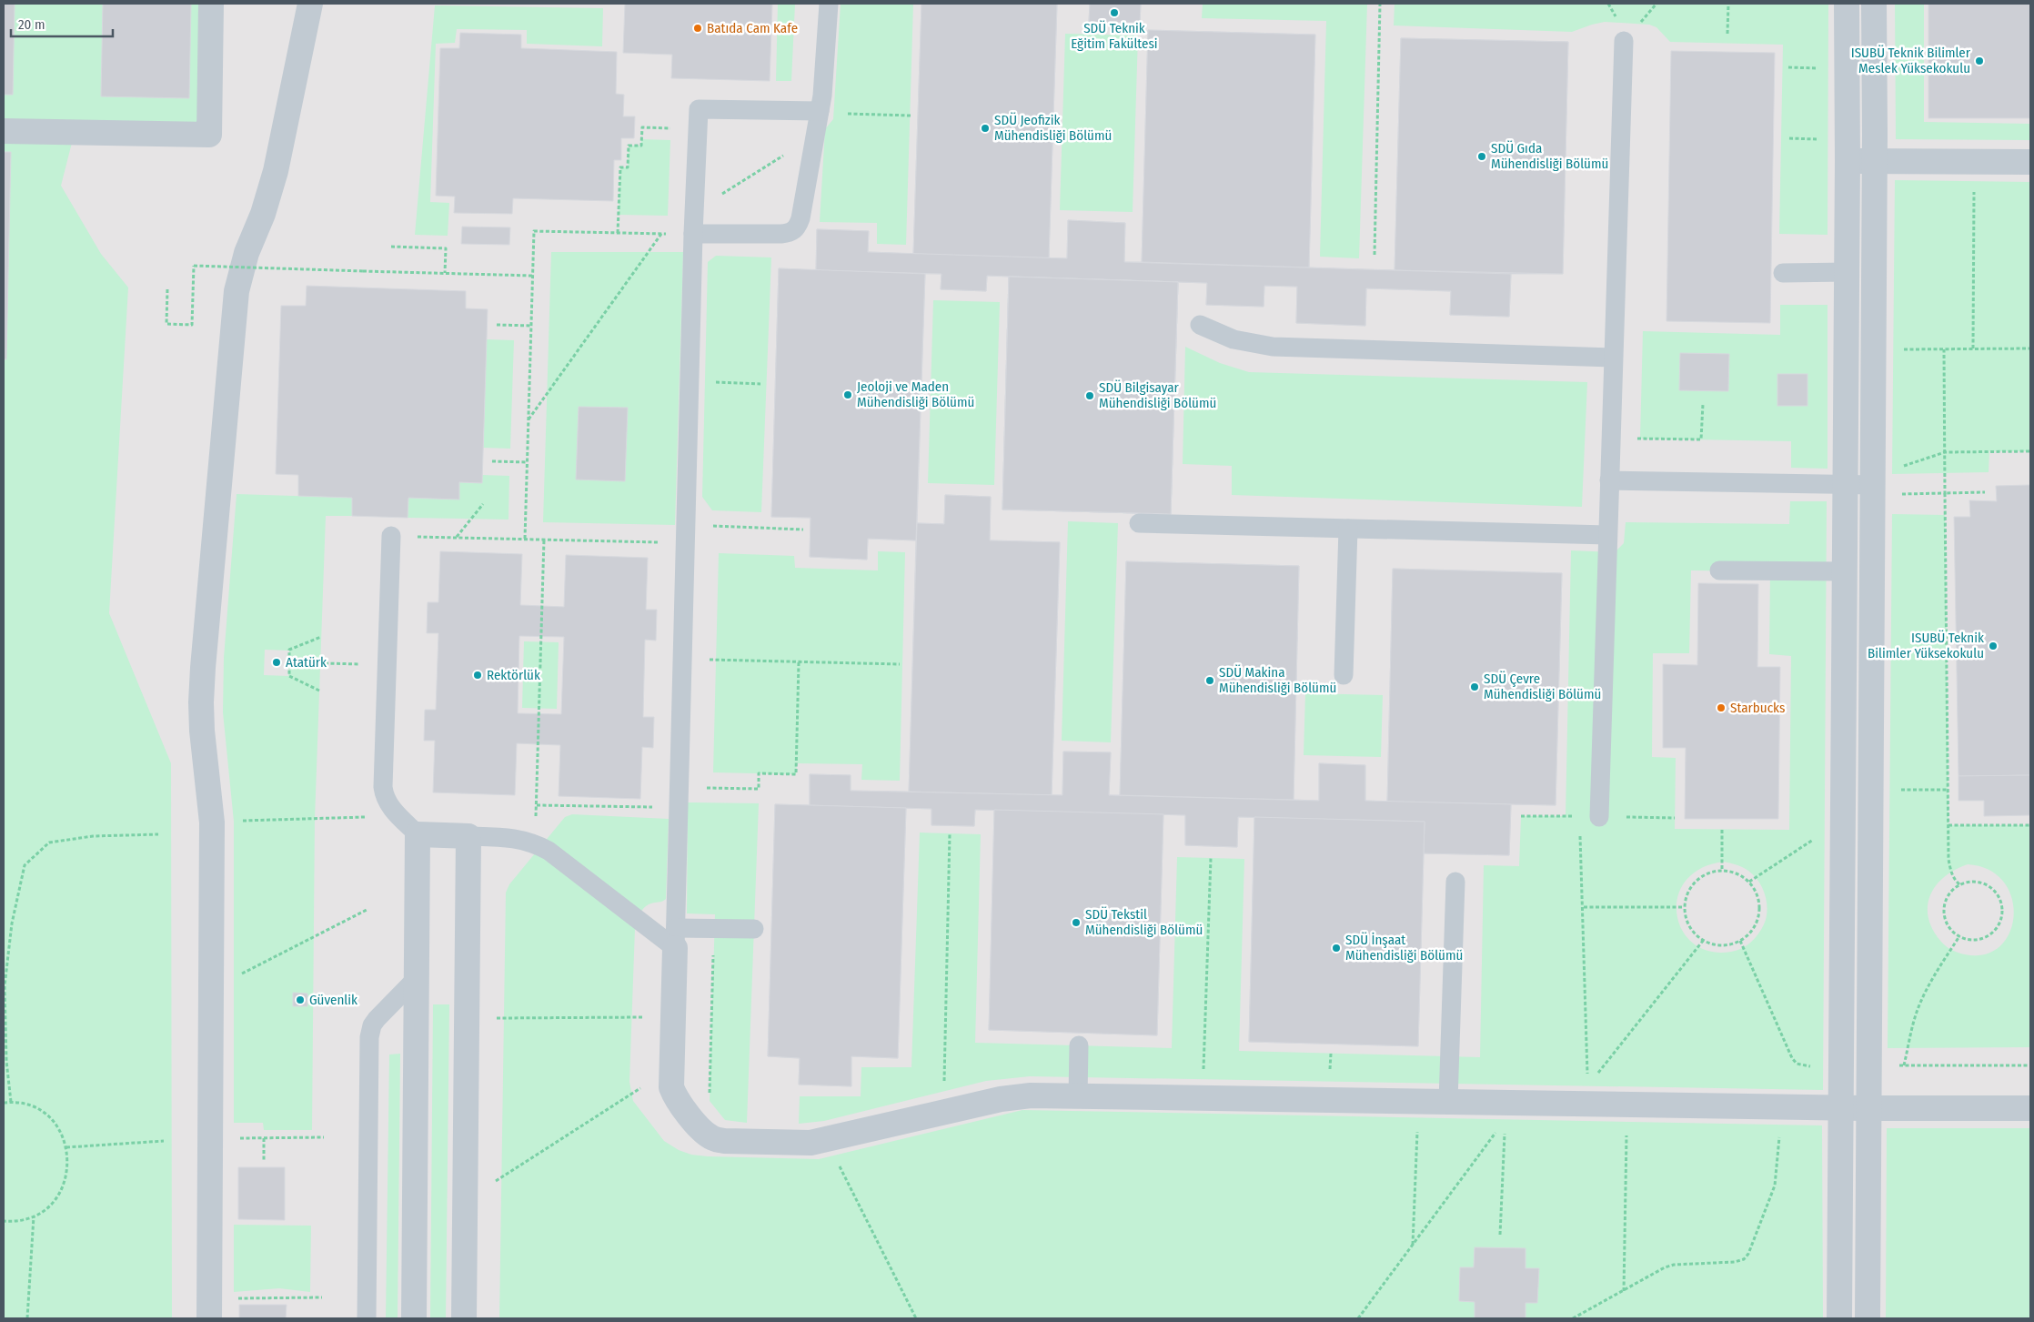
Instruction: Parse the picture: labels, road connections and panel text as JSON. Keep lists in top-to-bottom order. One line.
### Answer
{"places":["SDÜ Teknik Eğitim Fakültesi","Batıda Cam Kafe","ISUBÜ Teknik Bilimler Meslek Yüksekokulu","SDÜ Jeofizik Mühendisliği Bölümü","SDÜ Gıda Mühendisliği Bölümü","Jeoloji ve Maden Mühendisliği Bölümü","SDÜ Bilgisayar Mühendisliği Bölümü","ISUBÜ Teknik Bilimler Yüksekokulu","Atatürk","Rektörlük","SDÜ Makina Mühendisliği Bölümü","SDÜ Çevre Mühendisliği Bölümü","Starbucks","SDÜ Tekstil Mühendisliği Bölümü","SDÜ İnşaat Mühendisliği Bölümü","Güvenlik"],"scale_bar":"20 m"}
